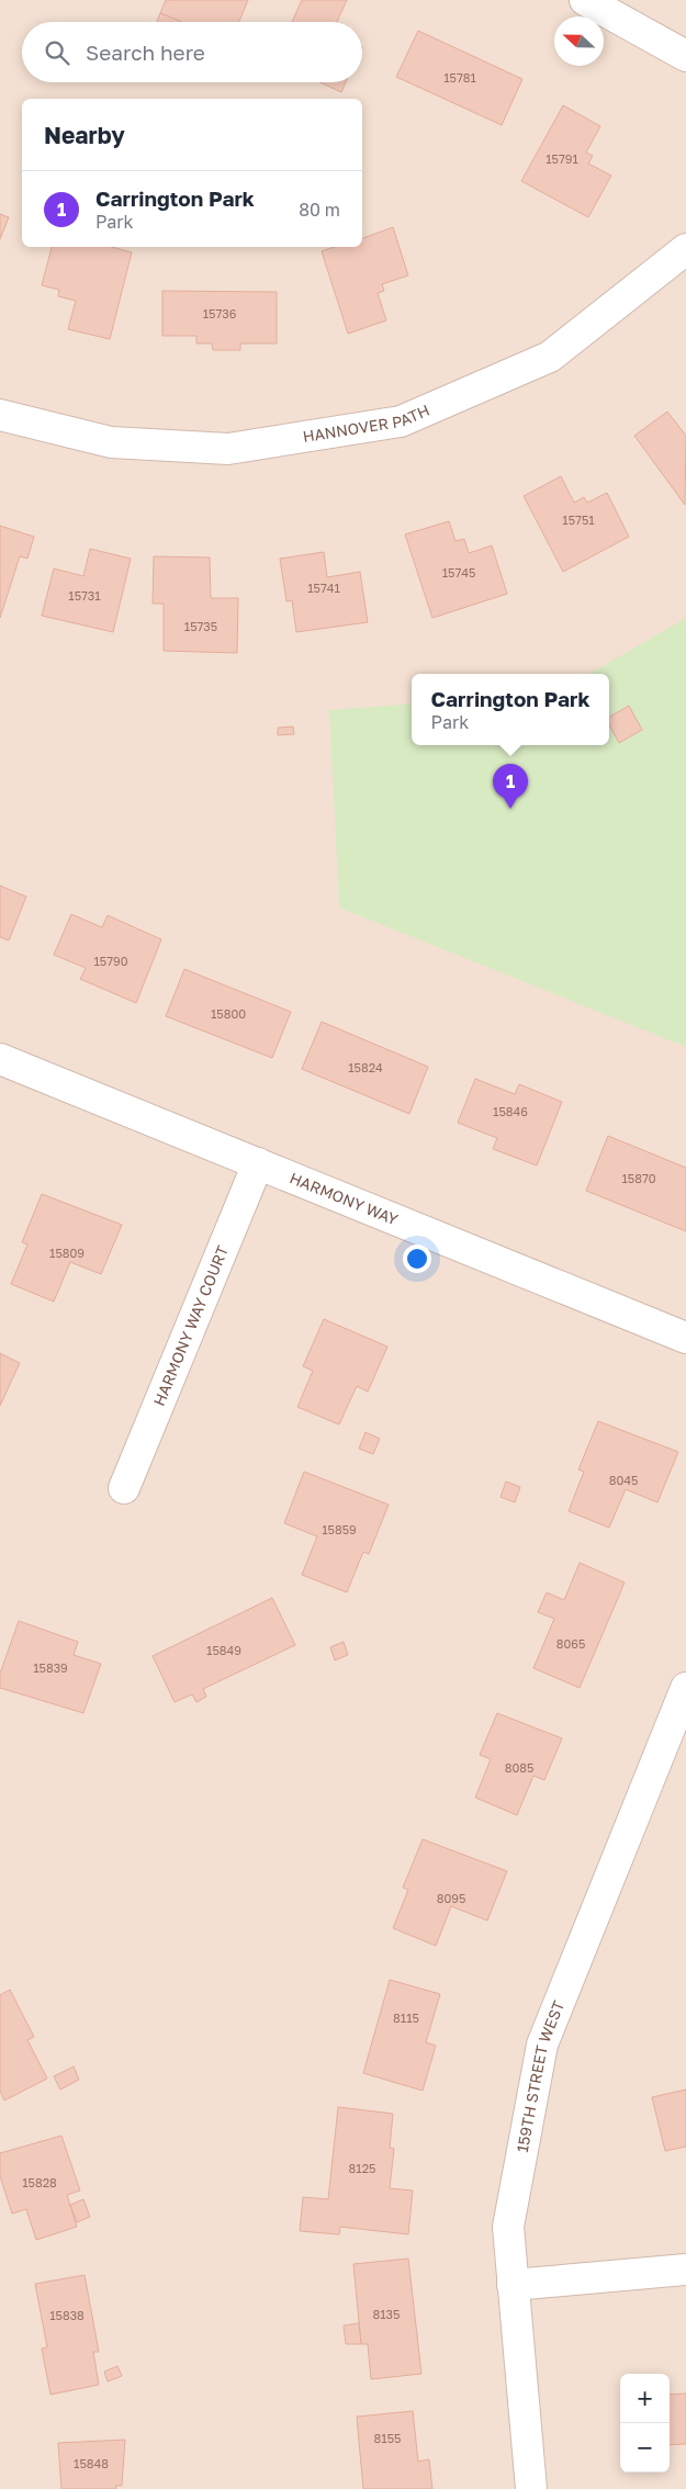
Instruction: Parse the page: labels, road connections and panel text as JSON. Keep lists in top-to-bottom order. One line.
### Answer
{"streets":{"street":["HANNOVER PATH","HARMONY WAY","HARMONY WAY COURT","159TH STREET WEST"]},"crossings":[["HARMONY WAY","HARMONY WAY COURT"]],"house_numbers":["15781","15791","15736","15751","15745","15741","15731","15735","15790","15800","15824","15846","15870","15809","8045","15859","8065","15849","15839","8085","8095","8115","8125","15828","8135","15838","8155","15848"],"north":"left","page":{"search":"Search here","heading":"Nearby","list":[{"mark":"1","name":"Carrington Park","note":"Park","value":"80 m"}],"popup":["Carrington Park","Park"],"pins":"1","map_buttons":["+","−"]}}
